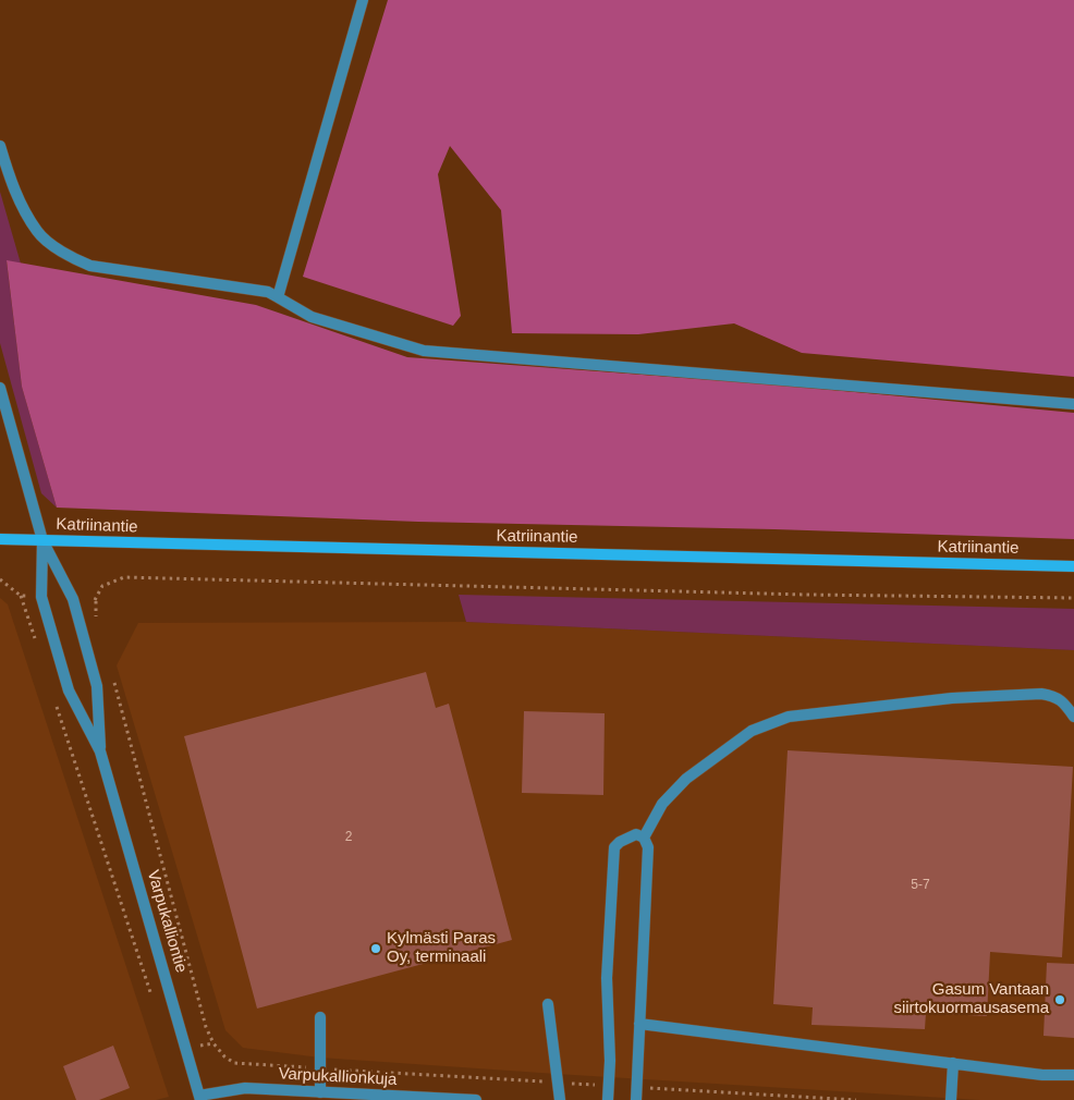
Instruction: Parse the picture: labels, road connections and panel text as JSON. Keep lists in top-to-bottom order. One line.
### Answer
{"streets":{"main road":["Katriinantie"],"street":["Varpukalliontie","Varpukallionkuja"]},"crossings":[["Katriinantie","Varpukalliontie"],["Varpukalliontie","Varpukallionkuja"]],"places":["Kylmästi Paras Oy, terminaali","Gasum Vantaan siirtokuormausasema"],"house_numbers":["2","5-7"]}
